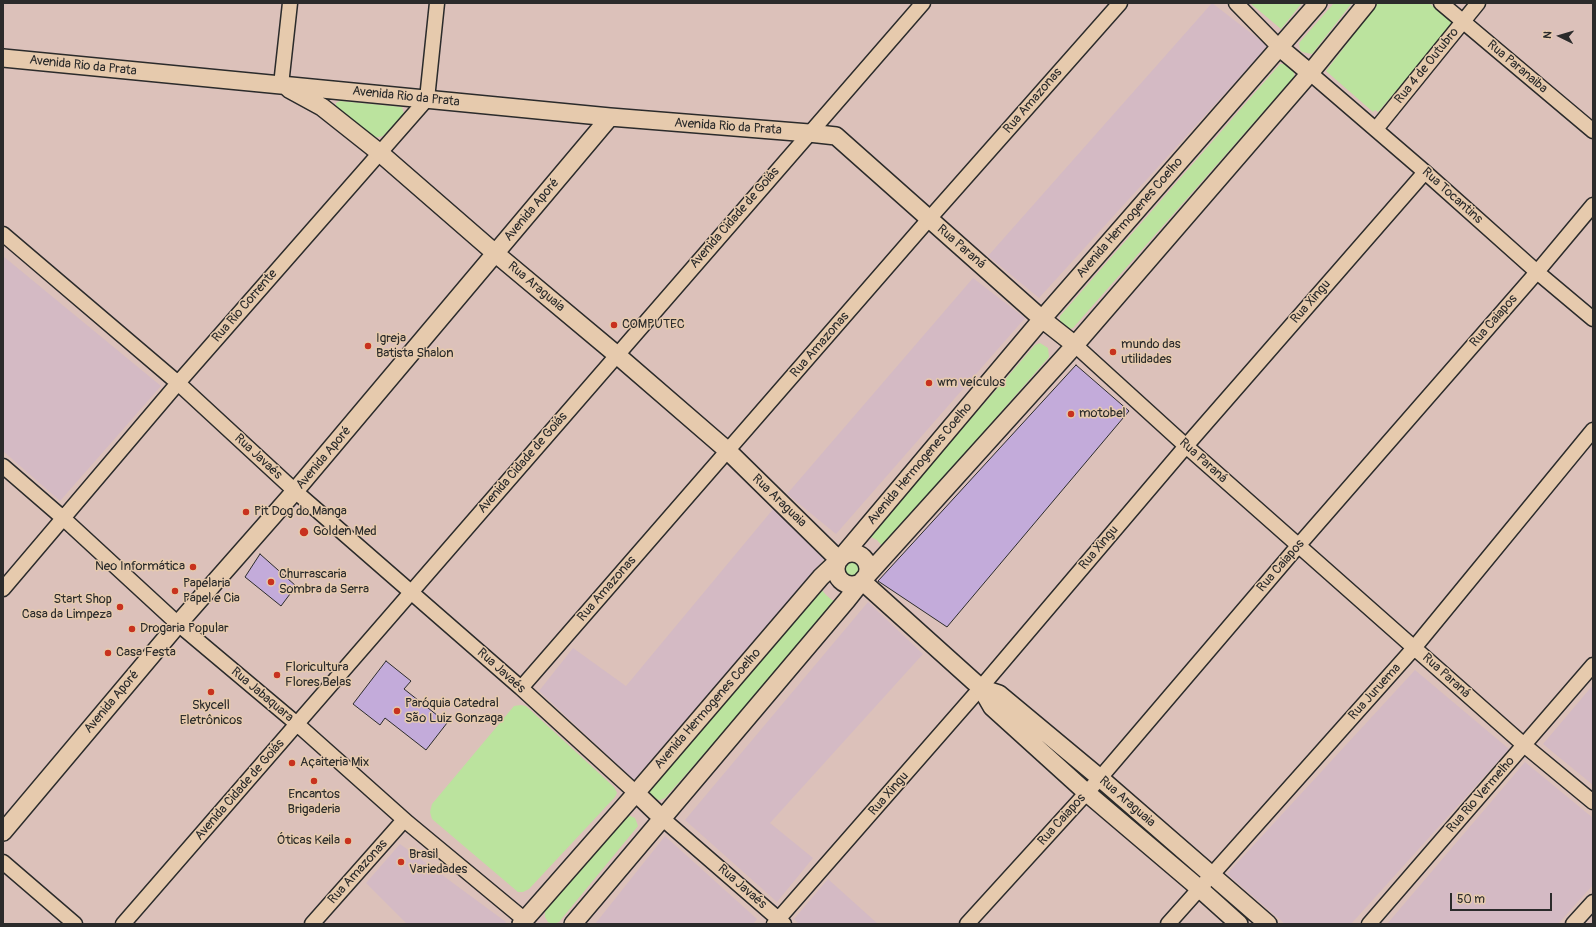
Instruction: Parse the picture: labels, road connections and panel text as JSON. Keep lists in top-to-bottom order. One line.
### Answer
{"streets":{"main road":["Avenida Rio da Prata","Avenida Aporé","Avenida Hermogenes Coelho","Rua Paraná","Rua Araguaia"],"street":["Rua 4 de Outubro","Rua Paranaiba","Rua Amazonas","Rua Tocantins","Avenida Cidade de Goiás","Rua Xingu","Rua Rio Corrente","Rua Caiapos","Rua Javaés","Rua Juruema","Rua Jabaquara","Rua Rio Vermelho"]},"crossings":[["Avenida Rio da Prata","Avenida Aporé"],["Avenida Rio da Prata","Avenida Cidade de Goiás"],["Avenida Rio da Prata","Rua Paraná"],["Avenida Rio da Prata","Rua Araguaia"],["Avenida Rio da Prata","Rua Rio Corrente"],["Rua 4 de Outubro","Rua Paranaiba"],["Rua 4 de Outubro","Rua Tocantins"],["Rua Amazonas","Rua Paraná"],["Rua Amazonas","Rua Araguaia"],["Rua Amazonas","Rua Javaés"],["Rua Amazonas","Rua Jabaquara"],["Rua Tocantins","Rua Xingu"],["Rua Tocantins","Rua Caiapos"],["Avenida Aporé","Rua Araguaia"],["Avenida Aporé","Rua Javaés"],["Avenida Aporé","Rua Jabaquara"],["Avenida Cidade de Goiás","Rua Paraná"],["Avenida Cidade de Goiás","Rua Araguaia"],["Avenida Cidade de Goiás","Rua Javaés"],["Avenida Cidade de Goiás","Rua Jabaquara"],["Avenida Hermogenes Coelho","Rua Paraná"],["Avenida Hermogenes Coelho","Rua Araguaia"],["Avenida Hermogenes Coelho","Rua Javaés"],["Avenida Hermogenes Coelho","Rua Jabaquara"],["Rua Paraná","Rua Xingu"],["Rua Paraná","Rua Caiapos"],["Rua Paraná","Rua Juruema"],["Rua Paraná","Rua Rio Vermelho"],["Rua Araguaia","Rua Xingu"],["Rua Araguaia","Rua Rio Corrente"],["Rua Araguaia","Rua Caiapos"],["Rua Araguaia","Rua Juruema"],["Rua Xingu","Rua Javaés"],["Rua Rio Corrente","Rua Javaés"],["Rua Rio Corrente","Rua Jabaquara"]],"places":["COMPUTEC","Igreja Batista Shalon","mundo das utilidades","wm veículos","motobel","Pit Dog do Manga","Golden Med","Neo Informática","Churrascaria Sombra da Serra","Papelaria Papel e Cia","Start Shop Casa da Limpeza","Drogaria Popular","Casa Festa","Floricultura Flores Belas","Skycell Eletrônicos","Paróquia Catedral São Luiz Gonzaga","Açaiteria Mix","Encantos Brigaderia","Óticas Keila","Brasil Variedades"],"scale_bar":"50 m","north":"left"}
